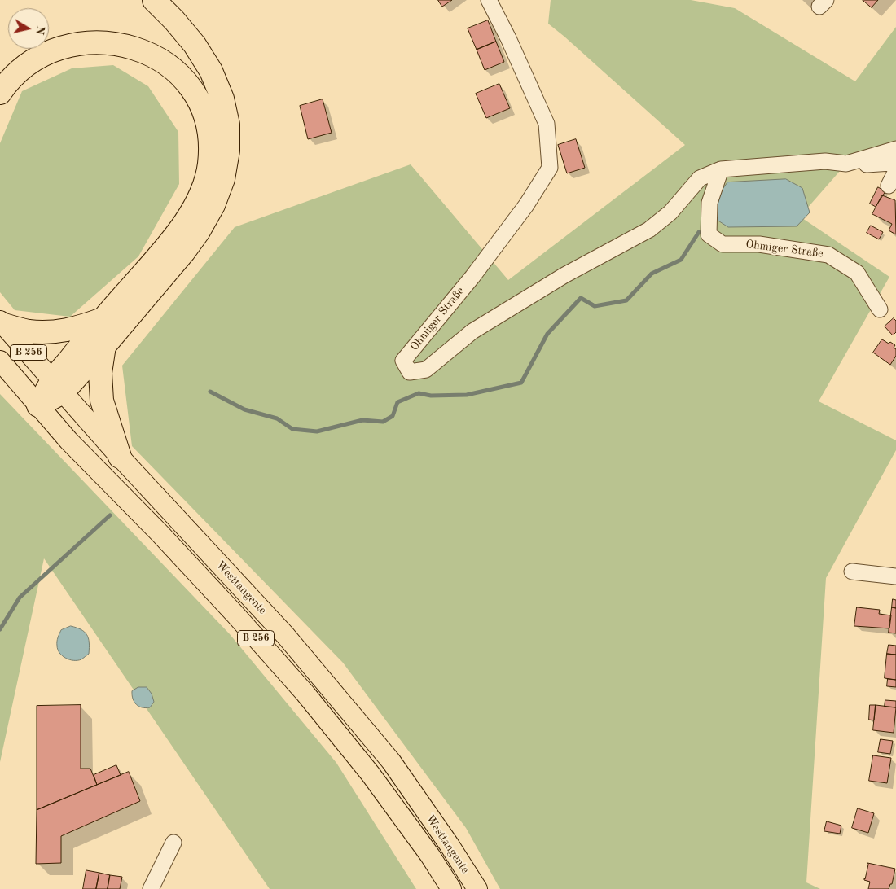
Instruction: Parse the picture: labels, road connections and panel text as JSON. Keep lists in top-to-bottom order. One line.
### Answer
{"streets":{"main road":["B 256","Westtangente"],"street":["Ohmiger Straße"]},"north":"right"}
